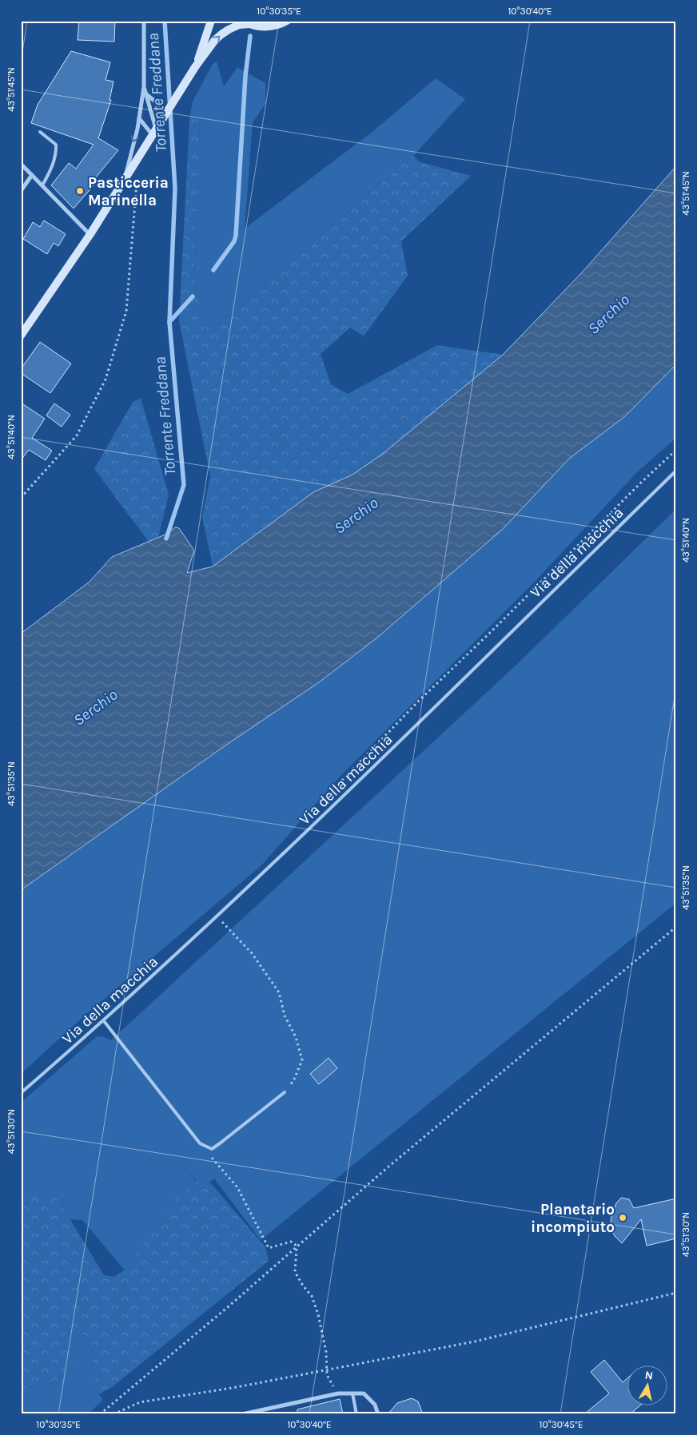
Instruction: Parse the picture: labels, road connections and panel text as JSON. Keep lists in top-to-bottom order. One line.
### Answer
{"streets":{"lane":["Via della macchia"]},"water":["Torrente Freddana","Serchio"],"places":["Pasticceria Marinella","Planetario incompiuto"],"north":"top","coordinates":["10°30'35\"E","10°30'40\"E","43°51'45\"N","43°51'40\"N","43°51'35\"N","43°51'30\"N","10°30'45\"E"]}
